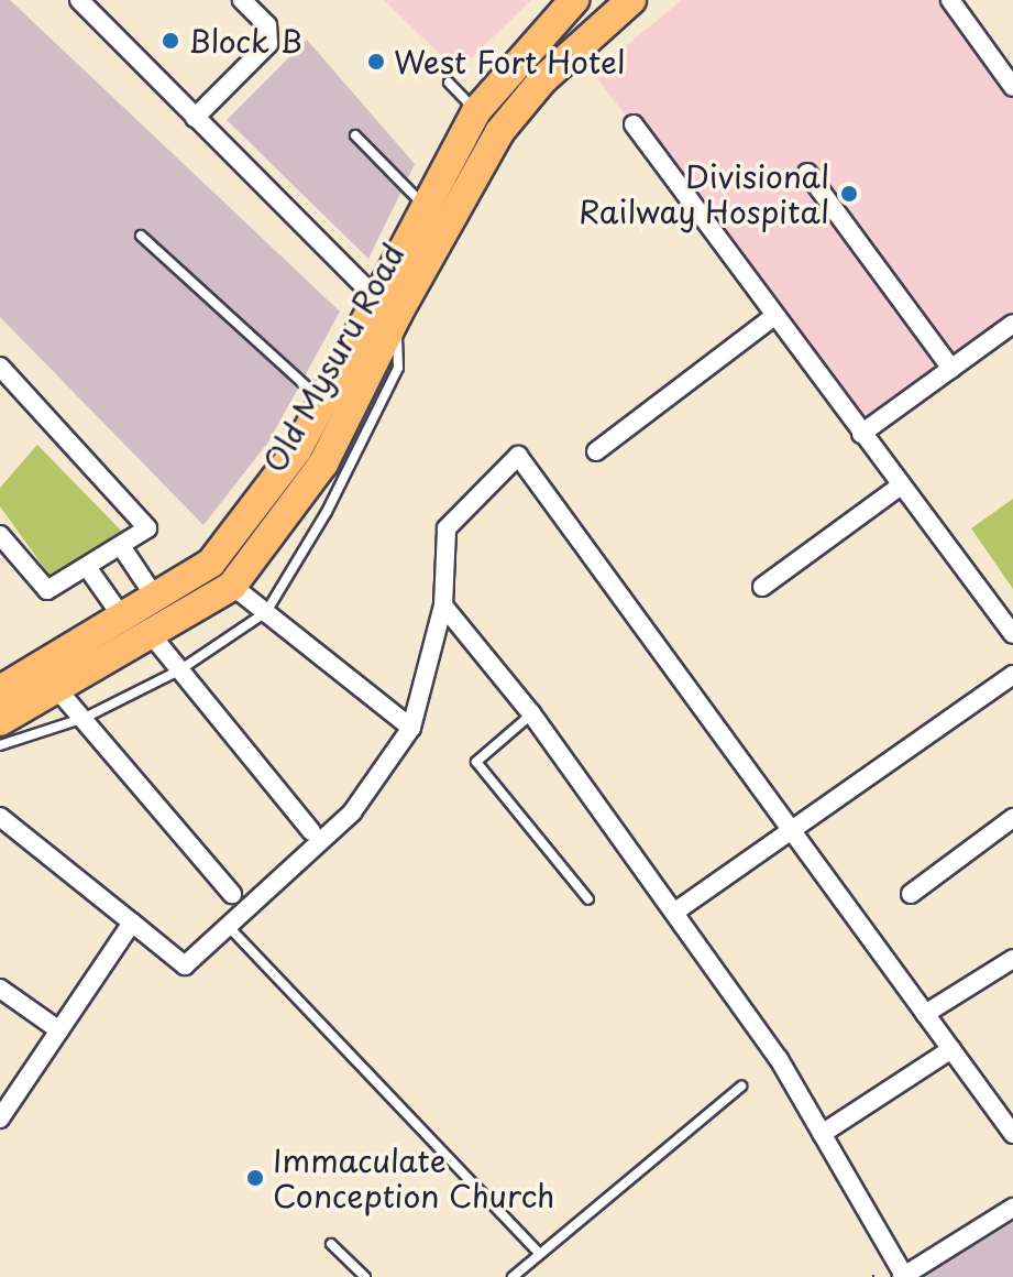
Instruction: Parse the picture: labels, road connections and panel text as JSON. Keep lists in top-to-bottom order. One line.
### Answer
{"streets":{"main road":["Old Mysuru Road"]},"places":["Block B","West Fort Hotel","Divisional Railway Hospital","Immaculate Conception Church"]}
